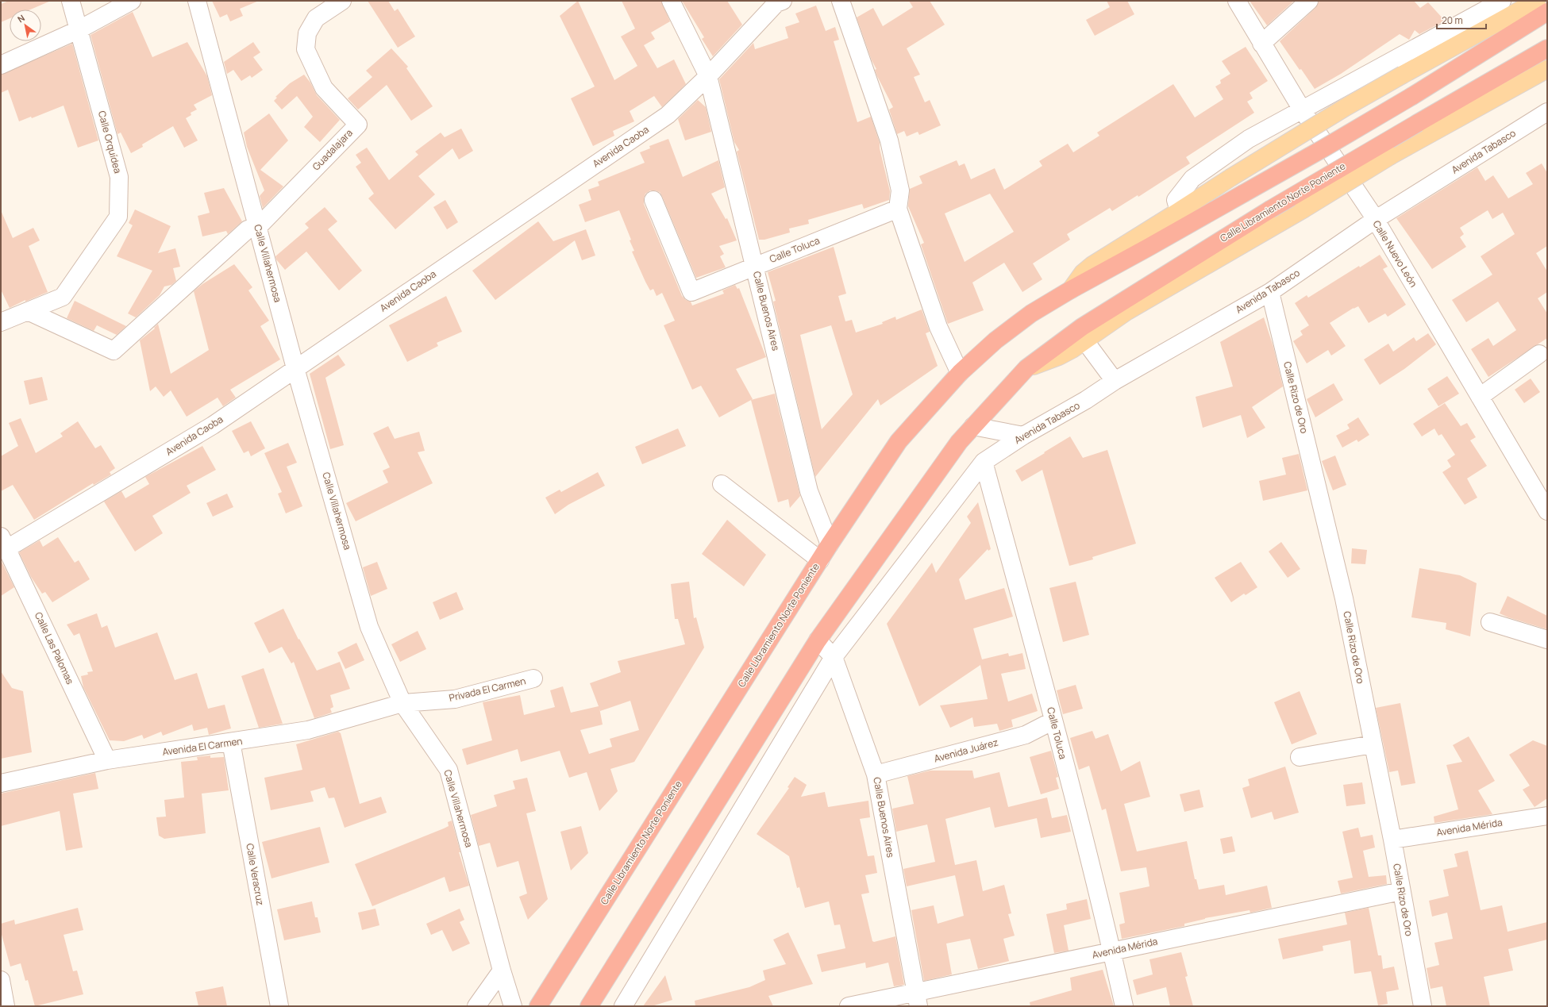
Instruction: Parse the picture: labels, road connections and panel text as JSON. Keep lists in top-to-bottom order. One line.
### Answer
{"streets":{"highway":["Calle Libramiento Norte Poniente"],"street":["Calle Orquídea","Avenida Caoba","Guadalajara","Avenida Tabasco","Calle Toluca","Calle Nuevo León","Calle Villahermosa","Calle Buenos Aires","Calle Rizo de Oro","Calle Las Palomas","Privada El Carmen","Avenida El Carmen","Avenida Juárez","Avenida Mérida","Calle Veracruz"]},"crossings":[["Avenida Caoba","Calle Villahermosa"],["Avenida Caoba","Calle Buenos Aires"],["Avenida Caoba","Calle Las Palomas"],["Guadalajara","Calle Villahermosa"],["Avenida Tabasco","Calle Toluca"],["Avenida Tabasco","Calle Nuevo León"],["Avenida Tabasco","Calle Buenos Aires"],["Avenida Tabasco","Calle Rizo de Oro"],["Calle Libramiento Norte Poniente","Calle Buenos Aires"],["Calle Toluca","Calle Buenos Aires"],["Calle Toluca","Avenida Juárez"],["Calle Toluca","Avenida Mérida"],["Calle Villahermosa","Privada El Carmen"],["Calle Villahermosa","Avenida El Carmen"],["Calle Buenos Aires","Avenida Juárez"],["Calle Buenos Aires","Avenida Mérida"],["Calle Rizo de Oro","Avenida Mérida"],["Calle Las Palomas","Avenida El Carmen"],["Privada El Carmen","Avenida El Carmen"],["Avenida El Carmen","Calle Veracruz"]],"scale_bar":"20 m","north":"top left"}
